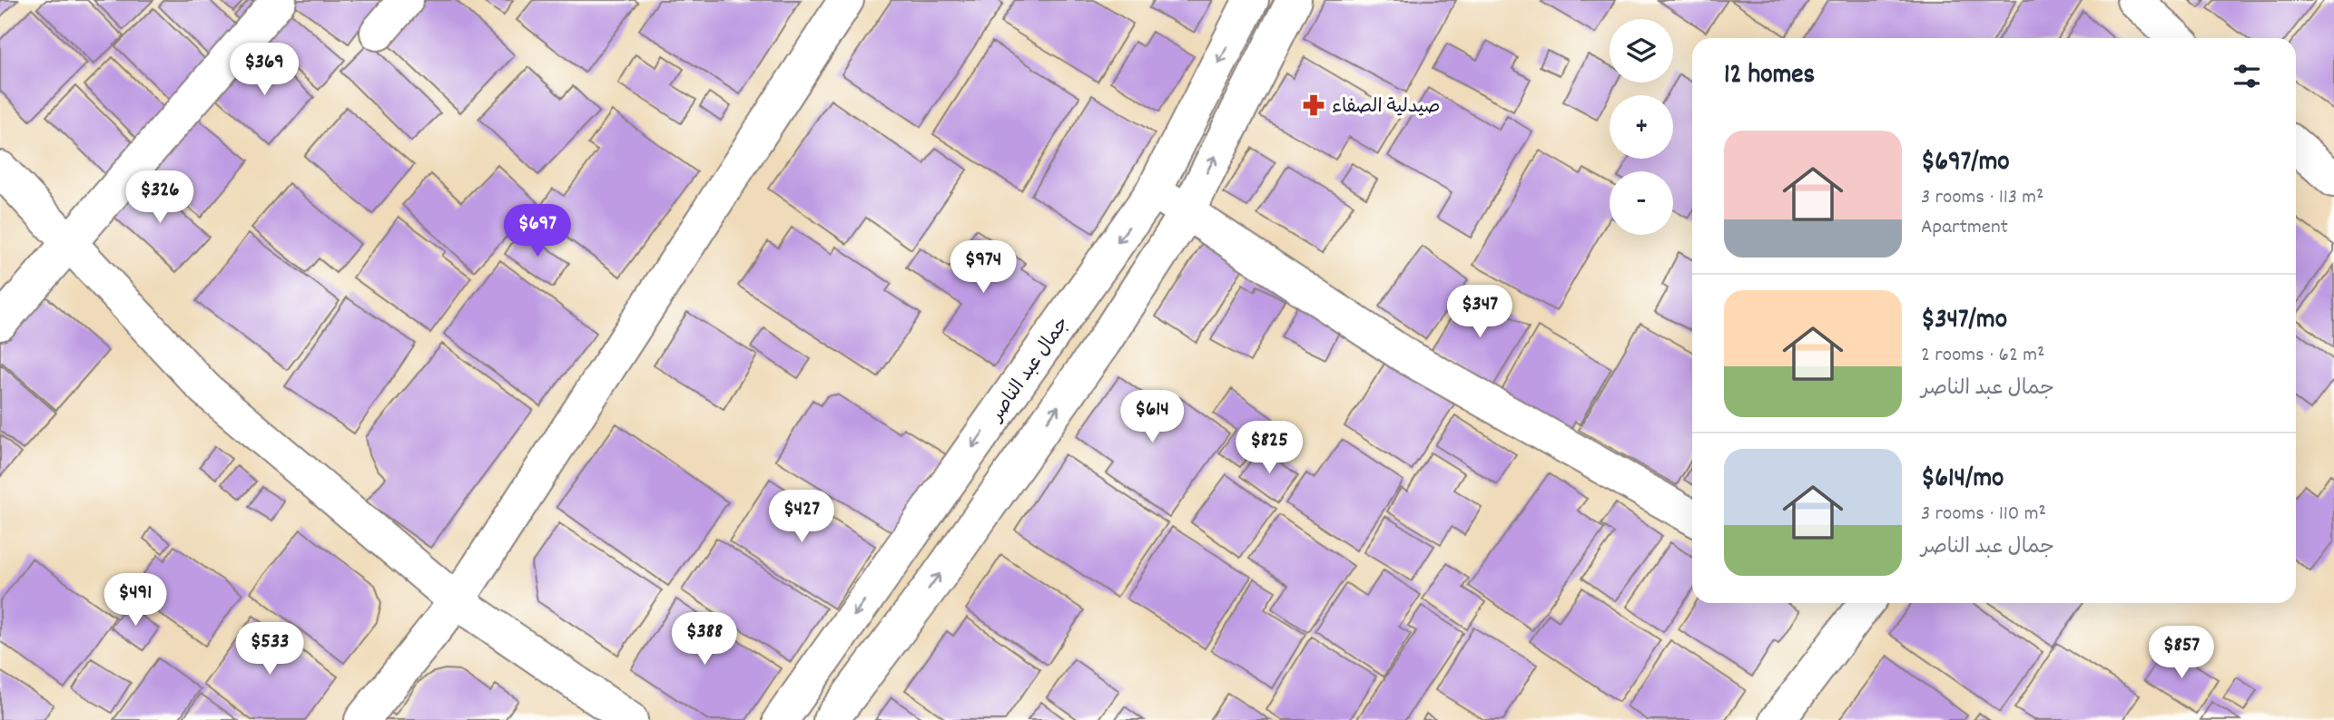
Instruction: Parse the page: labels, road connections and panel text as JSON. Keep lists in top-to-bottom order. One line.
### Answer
{"streets":{"street":["جمال عبد الناصر"]},"places":{"pharmacy":["صيدلية الصفاء"]},"page":{"map_buttons":["+","−"],"heading":"12 homes","price":["$369","$326","$697","$974","$347","$614","$825","$427","$491","$388","$533","$857"],"list":[{"name":"$697/mo","note":"3 rooms · 113 m² · Apartment"},{"name":"$347/mo","note":"2 rooms · 62 m² · جمال عبد الناصر"},{"name":"$614/mo","note":"3 rooms · 110 m² · جمال عبد الناصر"}]}}
